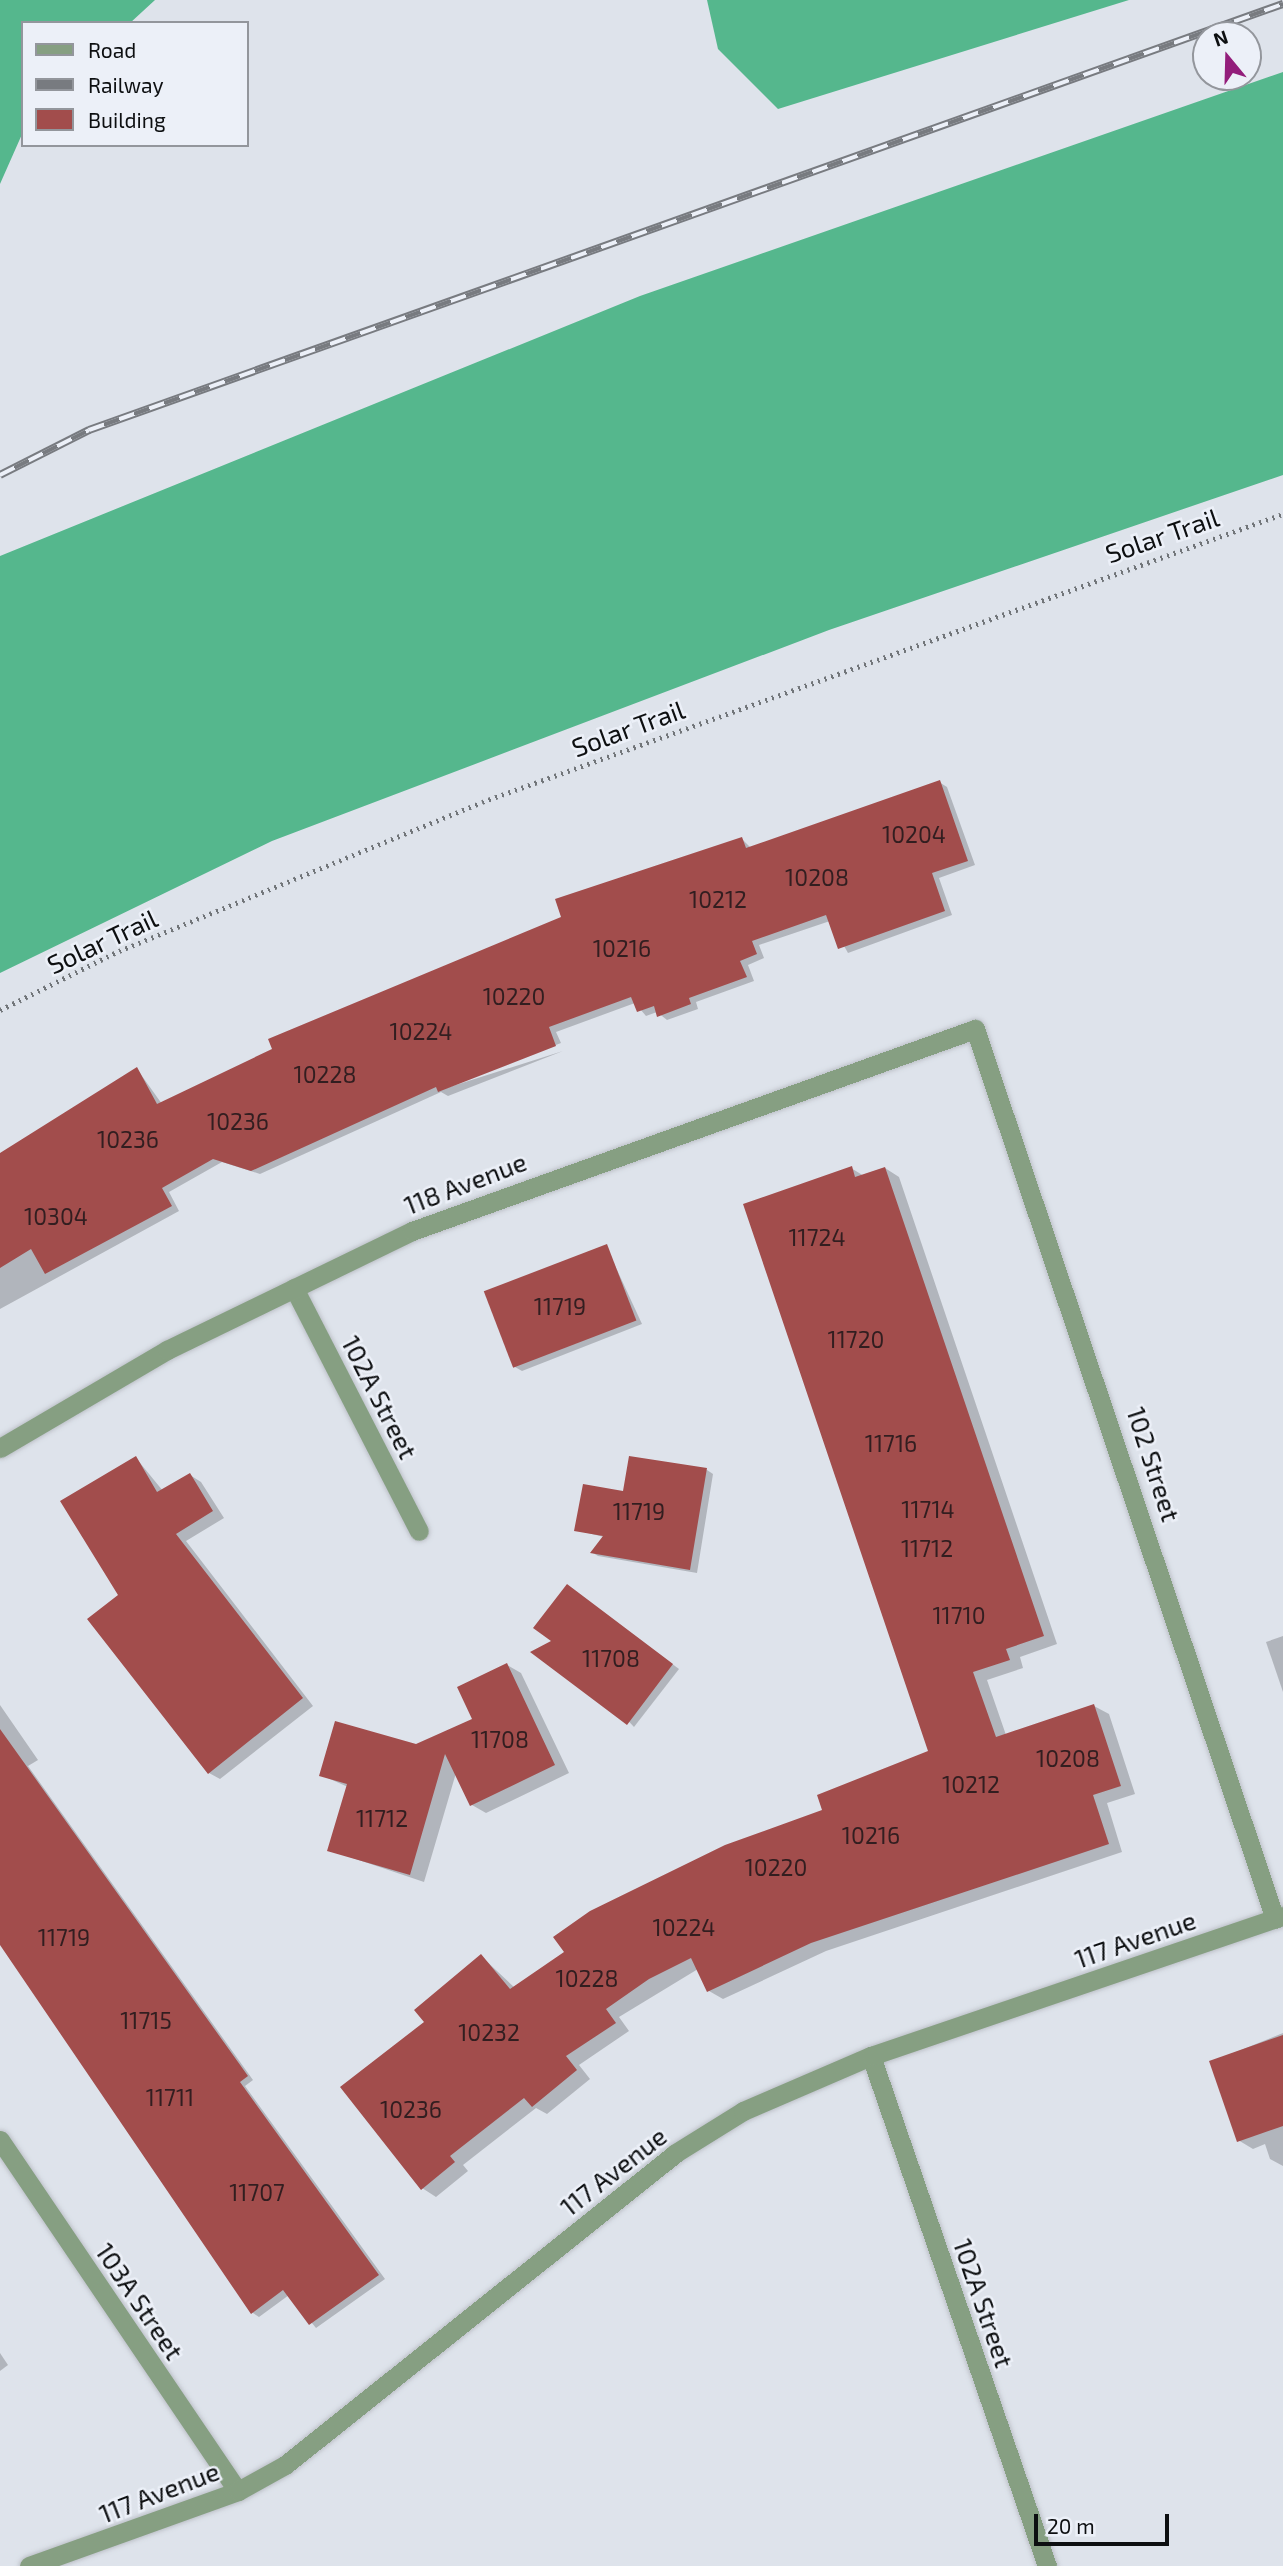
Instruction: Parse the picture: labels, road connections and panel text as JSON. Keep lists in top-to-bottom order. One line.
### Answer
{"streets":{"street":["118 Avenue","102A Street","102 Street","117 Avenue","103A Street"],"path":["Solar Trail"]},"crossings":[["118 Avenue","102A Street"],["118 Avenue","102 Street"],["102A Street","117 Avenue"],["102 Street","117 Avenue"],["117 Avenue","103A Street"]],"house_numbers":["10204","10208","10212","10216","10220","10224","10228","10236","10236","10304","11724","11719","11720","11716","11714","11719","11712","11710","11708","11708","10208","10212","11712","10216","10220","10224","11719","10228","11715","10232","11711","10236","11707"],"legend":["Road","Railway","Building"],"scale_bar":"20 m","north":"top"}
